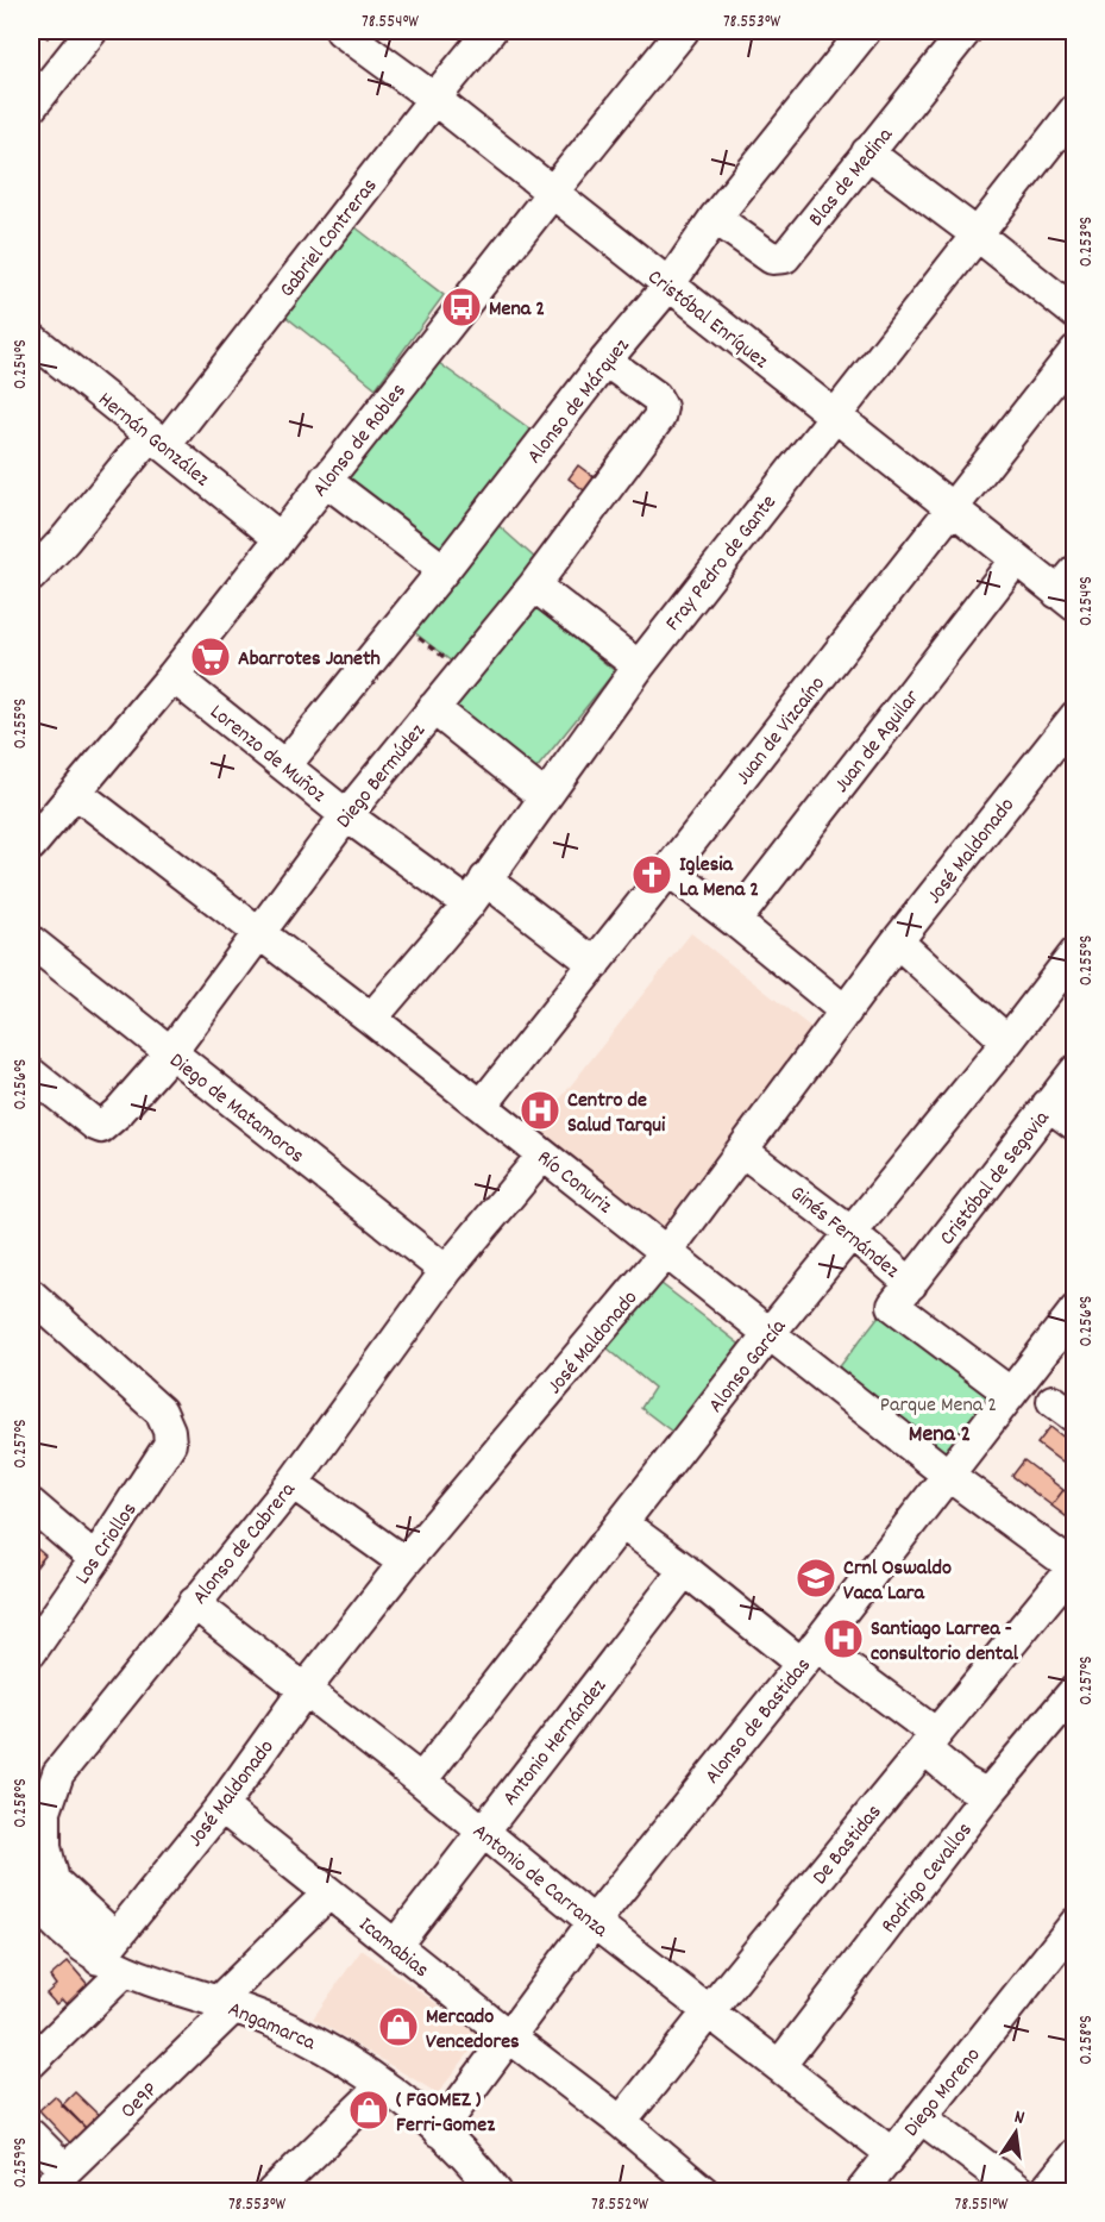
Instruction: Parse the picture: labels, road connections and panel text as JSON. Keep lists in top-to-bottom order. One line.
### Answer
{"streets":{"street":["Blas de Medina","Gabriel Contreras","Cristóbal Enríquez","Alonso de Márquez","Hernán González","Alonso de Robles","Fray Pedro de Gante","Juan de Vizcaíno","Juan de Aguilar","Lorenzo de Muñoz","Diego Bermúdez","José Maldonado","Diego de Matamoros","Cristóbal de Segovia","Río Conuriz","Ginés Fernández","Alonso García","Los Criollos","Alonso de Cabrera","Alonso de Bastidas","Antonio Hernández","De Bastidas","Rodrigo Cevallos","Antonio de Carranza","Icamabias","Angamarca","Diego Moreno","Oe9P"]},"crossings":[["Blas de Medina","Alonso de Márquez"],["Gabriel Contreras","Cristóbal Enríquez"],["Gabriel Contreras","Hernán González"],["Cristóbal Enríquez","Alonso de Márquez"],["Cristóbal Enríquez","Alonso de Robles"],["Cristóbal Enríquez","Fray Pedro de Gante"],["Cristóbal Enríquez","Juan de Vizcaíno"],["Cristóbal Enríquez","Juan de Aguilar"],["Alonso de Márquez","Lorenzo de Muñoz"],["Alonso de Márquez","Diego Bermúdez"],["Hernán González","Alonso de Robles"],["Alonso de Robles","Lorenzo de Muñoz"],["Alonso de Robles","Río Conuriz"],["Fray Pedro de Gante","Lorenzo de Muñoz"],["Fray Pedro de Gante","Río Conuriz"],["Juan de Vizcaíno","Río Conuriz"],["Lorenzo de Muñoz","Diego Bermúdez"],["Diego Bermúdez","Diego de Matamoros"],["Diego Bermúdez","Río Conuriz"],["José Maldonado","Río Conuriz"],["José Maldonado","Ginés Fernández"],["José Maldonado","Alonso de Cabrera"],["José Maldonado","Antonio de Carranza"],["José Maldonado","Icamabias"],["José Maldonado","Angamarca"],["Diego de Matamoros","Alonso de Cabrera"],["Cristóbal de Segovia","Ginés Fernández"],["Río Conuriz","Alonso García"],["Río Conuriz","Alonso de Cabrera"],["Río Conuriz","Alonso de Bastidas"],["Río Conuriz","De Bastidas"],["Ginés Fernández","Alonso García"],["Ginés Fernández","Alonso de Bastidas"],["Alonso García","Antonio de Carranza"],["Alonso de Cabrera","Antonio de Carranza"],["Alonso de Cabrera","Angamarca"],["Alonso de Bastidas","Antonio de Carranza"],["Alonso de Bastidas","Icamabias"],["Alonso de Bastidas","Angamarca"],["Antonio Hernández","Antonio de Carranza"],["Antonio Hernández","Icamabias"],["De Bastidas","Antonio de Carranza"],["De Bastidas","Icamabias"],["Rodrigo Cevallos","Antonio de Carranza"],["Antonio de Carranza","Diego Moreno"],["Icamabias","Oe9P"],["Angamarca","Oe9P"]],"districts":["Mena 2"],"parks":["Parque Mena 2"],"places":{"bus stop":["Mena 2"],"supermarket":["Abarrotes Janeth"],"church":["Iglesia La Mena 2"],"hospital":["Centro de Salud Tarqui","Santiago Larrea - consultorio dental"],"school or university":["Crnl Oswaldo Vaca Lara"],"shop":["Mercado Vencedores","( FGOMEZ ) Ferri-Gomez"]},"north":"top","coordinates":["78.554°W","78.553°W","0.253°S","0.254°S","0.255°S","0.256°S","0.257°S","0.258°S","0.259°S","78.552°W","78.551°W"]}
